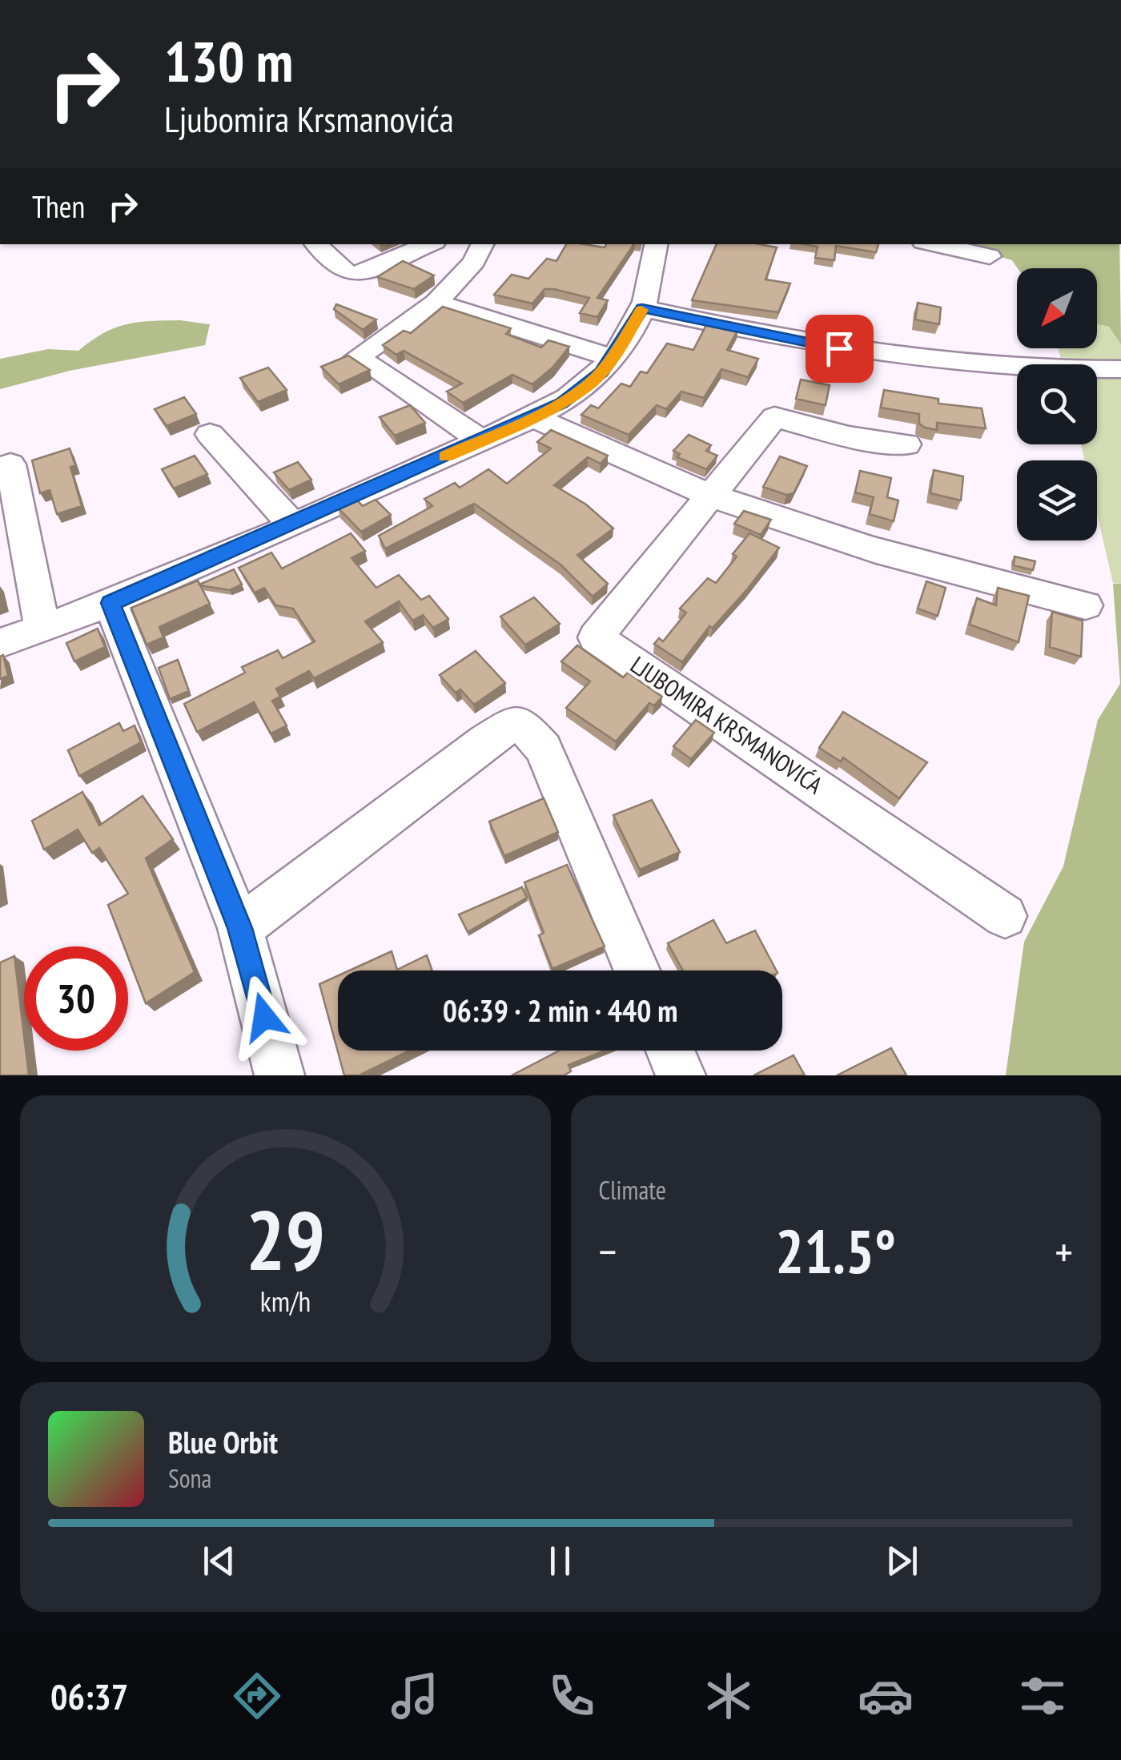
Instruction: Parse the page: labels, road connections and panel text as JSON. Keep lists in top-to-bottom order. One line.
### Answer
{"streets":{"street":["LJUBOMIRA KRSMANOVIĆA"]},"north":"bottom left","page":{"turn":["130 m","Ljubomira Krsmanovića"],"then":"Then","limit":"30","trip":"06:39 · 2 min · 440 m","tile":"Climate","heat":["−","21.5°","+"],"song":["Blue Orbit","Sona"],"tabs":"06:37","gauge":["29","km/h"]}}
